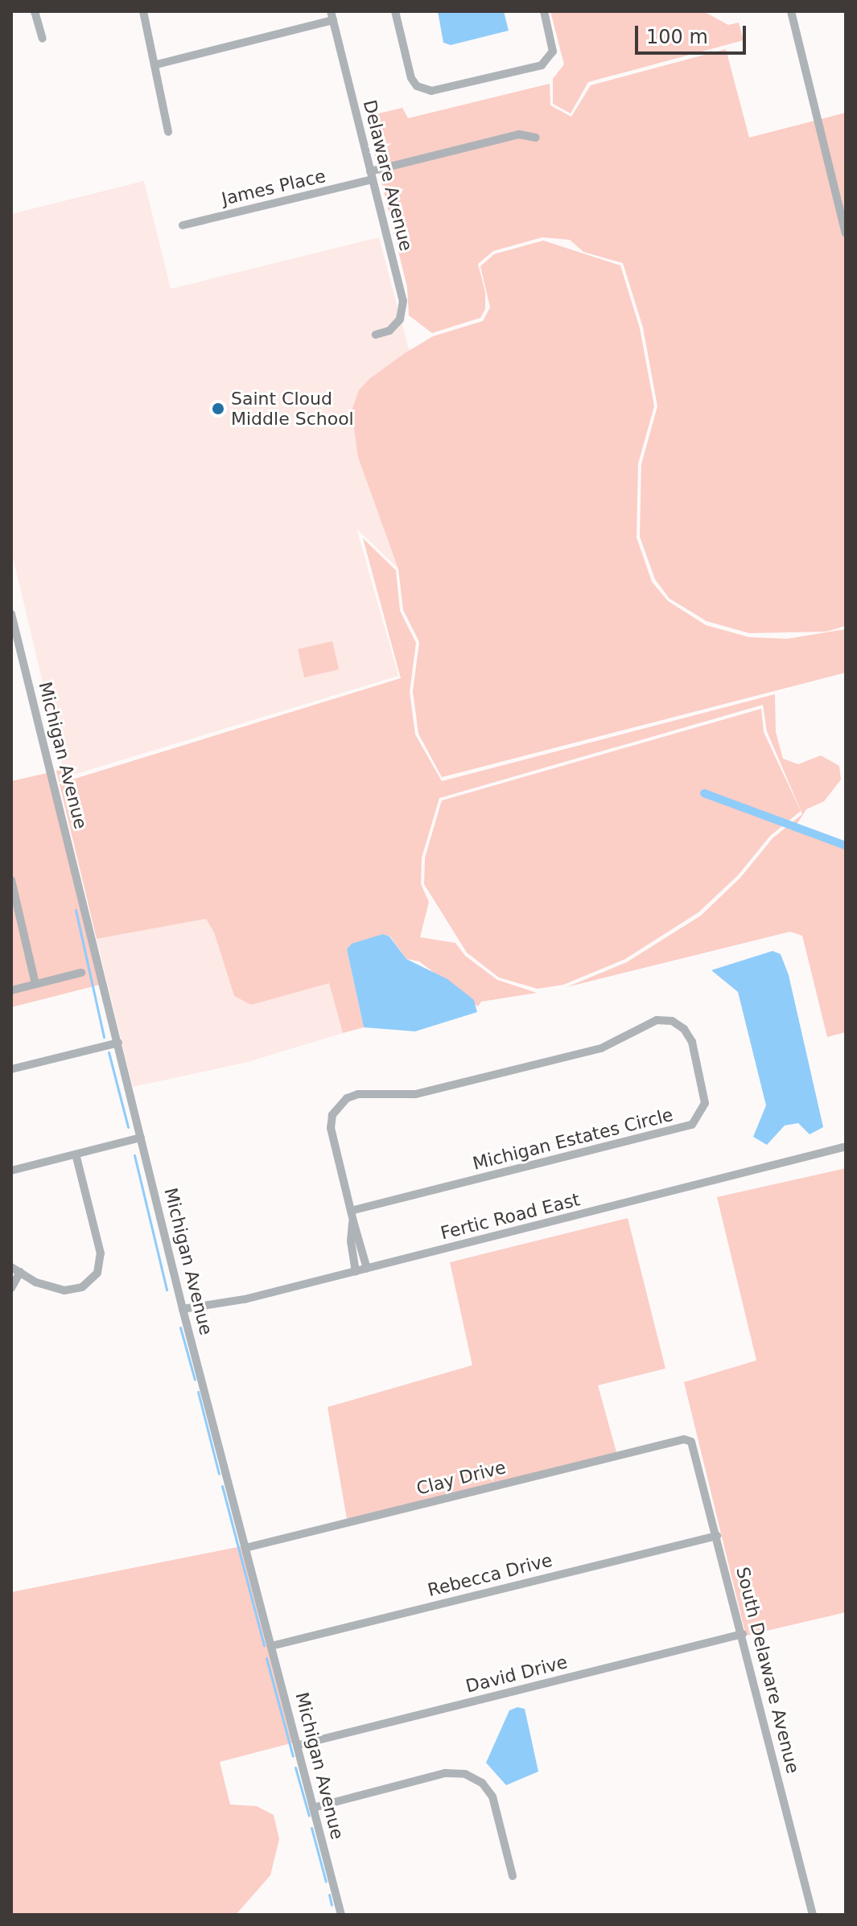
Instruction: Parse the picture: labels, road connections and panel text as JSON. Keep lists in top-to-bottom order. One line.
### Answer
{"streets":{"street":["Delaware Avenue","James Place","Michigan Avenue","Michigan Estates Circle","Fertic Road East","Clay Drive","Rebecca Drive","South Delaware Avenue","David Drive"]},"crossings":[["Delaware Avenue","James Place"],["Michigan Avenue","Fertic Road East"],["Michigan Avenue","Clay Drive"],["Michigan Avenue","Rebecca Drive"],["Michigan Avenue","David Drive"],["Michigan Estates Circle","Fertic Road East"],["Clay Drive","South Delaware Avenue"],["Rebecca Drive","South Delaware Avenue"],["South Delaware Avenue","David Drive"]],"places":["Saint Cloud Middle School"],"scale_bar":"100 m"}
